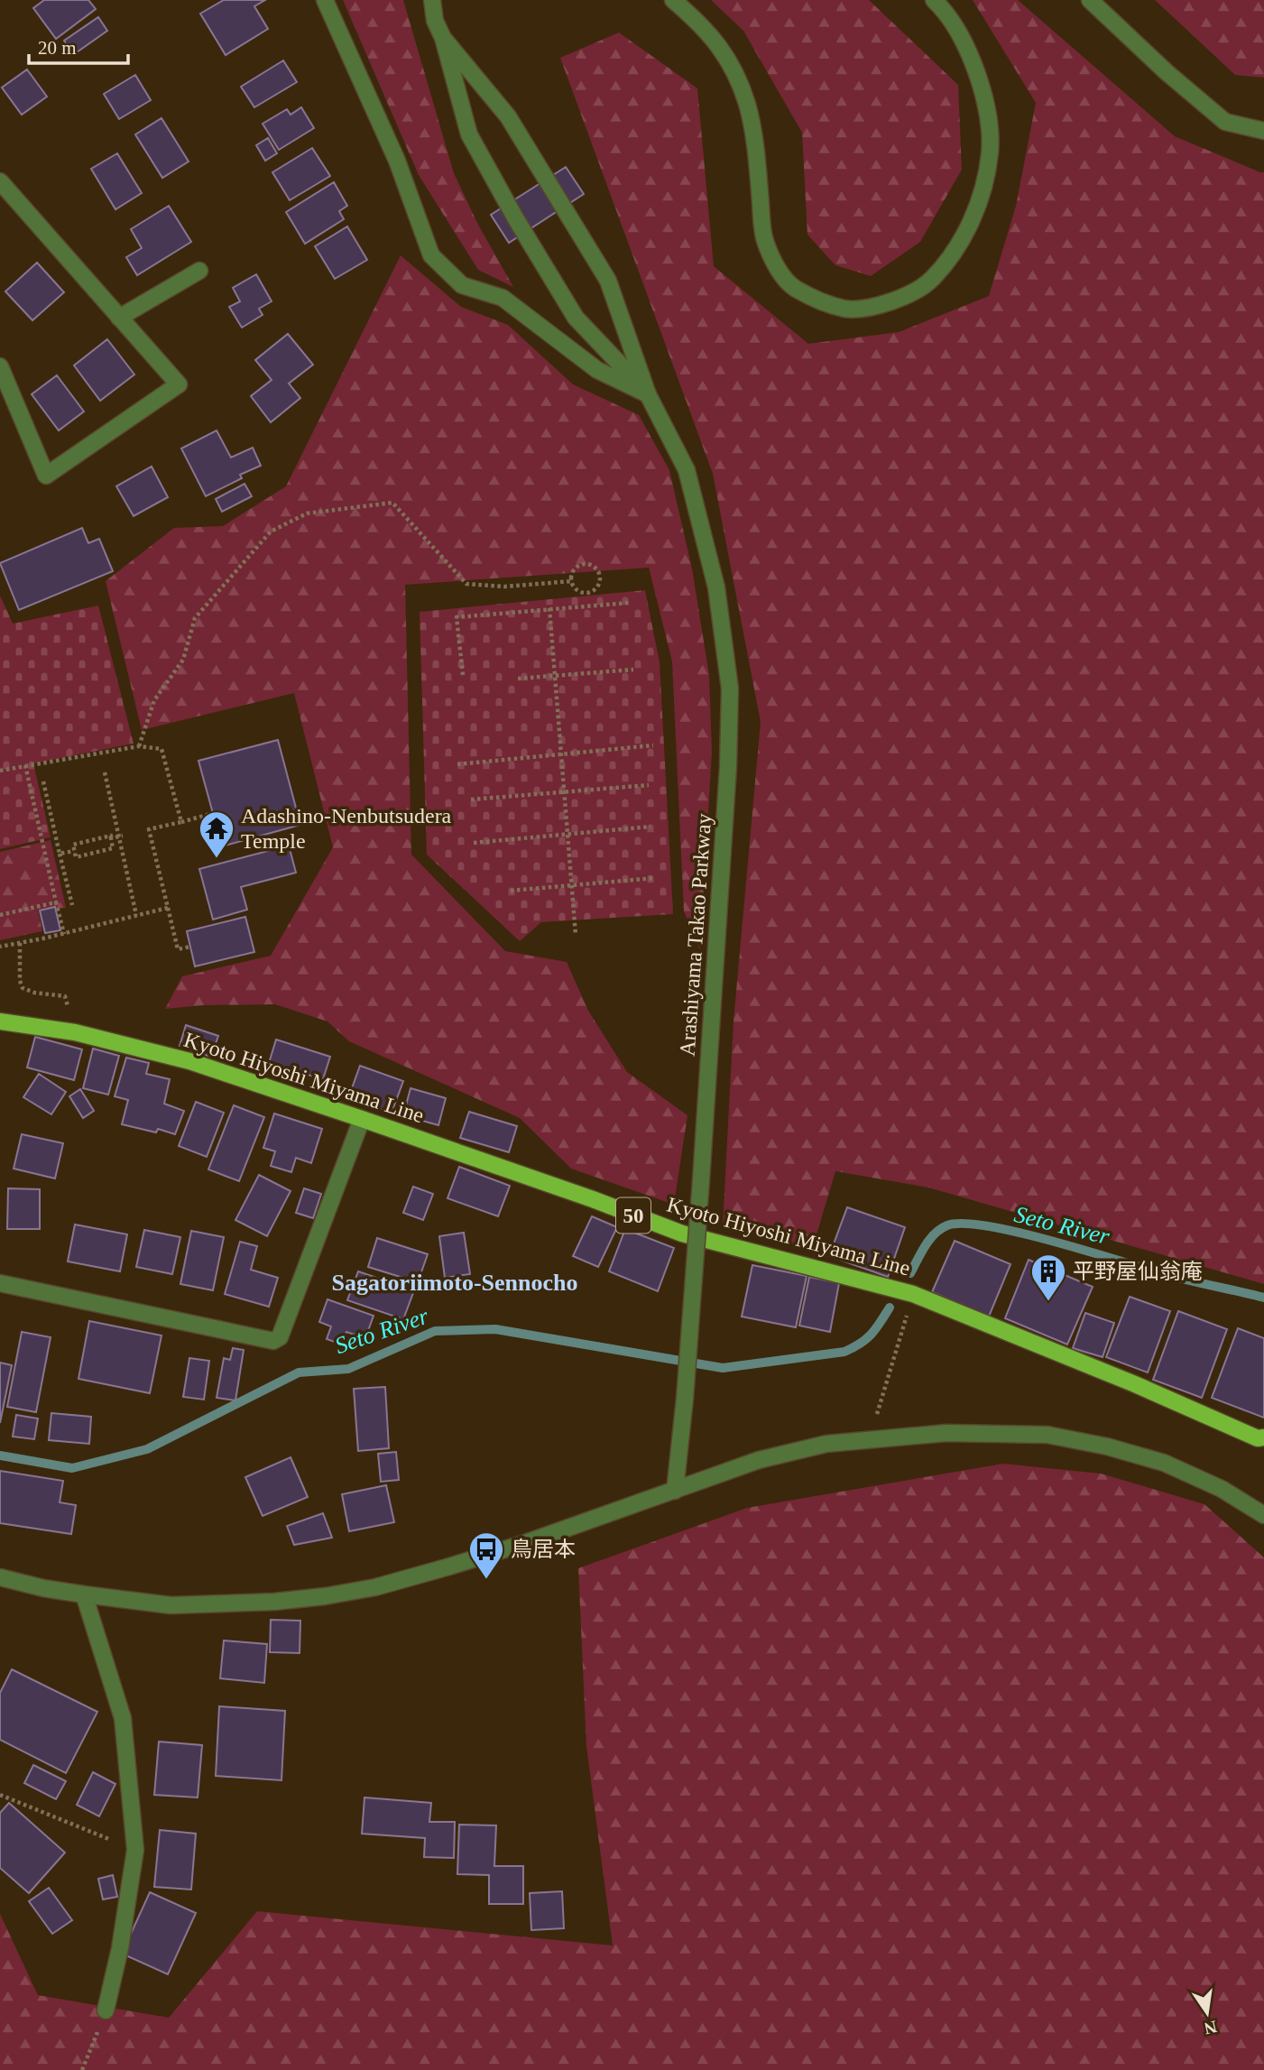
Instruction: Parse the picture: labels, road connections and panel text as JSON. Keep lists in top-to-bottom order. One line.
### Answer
{"streets":{"main road":["Kyoto Hiyoshi Miyama Line","50"],"street":["Arashiyama Takao Parkway"]},"districts":["Sagatoriimoto-Sennocho"],"water":["Seto River"],"places":{"temple":["Adashino-Nenbutsudera Temple"],"building":["平野屋仙翁庵"],"bus stop":["鳥居本"]},"scale_bar":"20 m","north":"bottom"}
